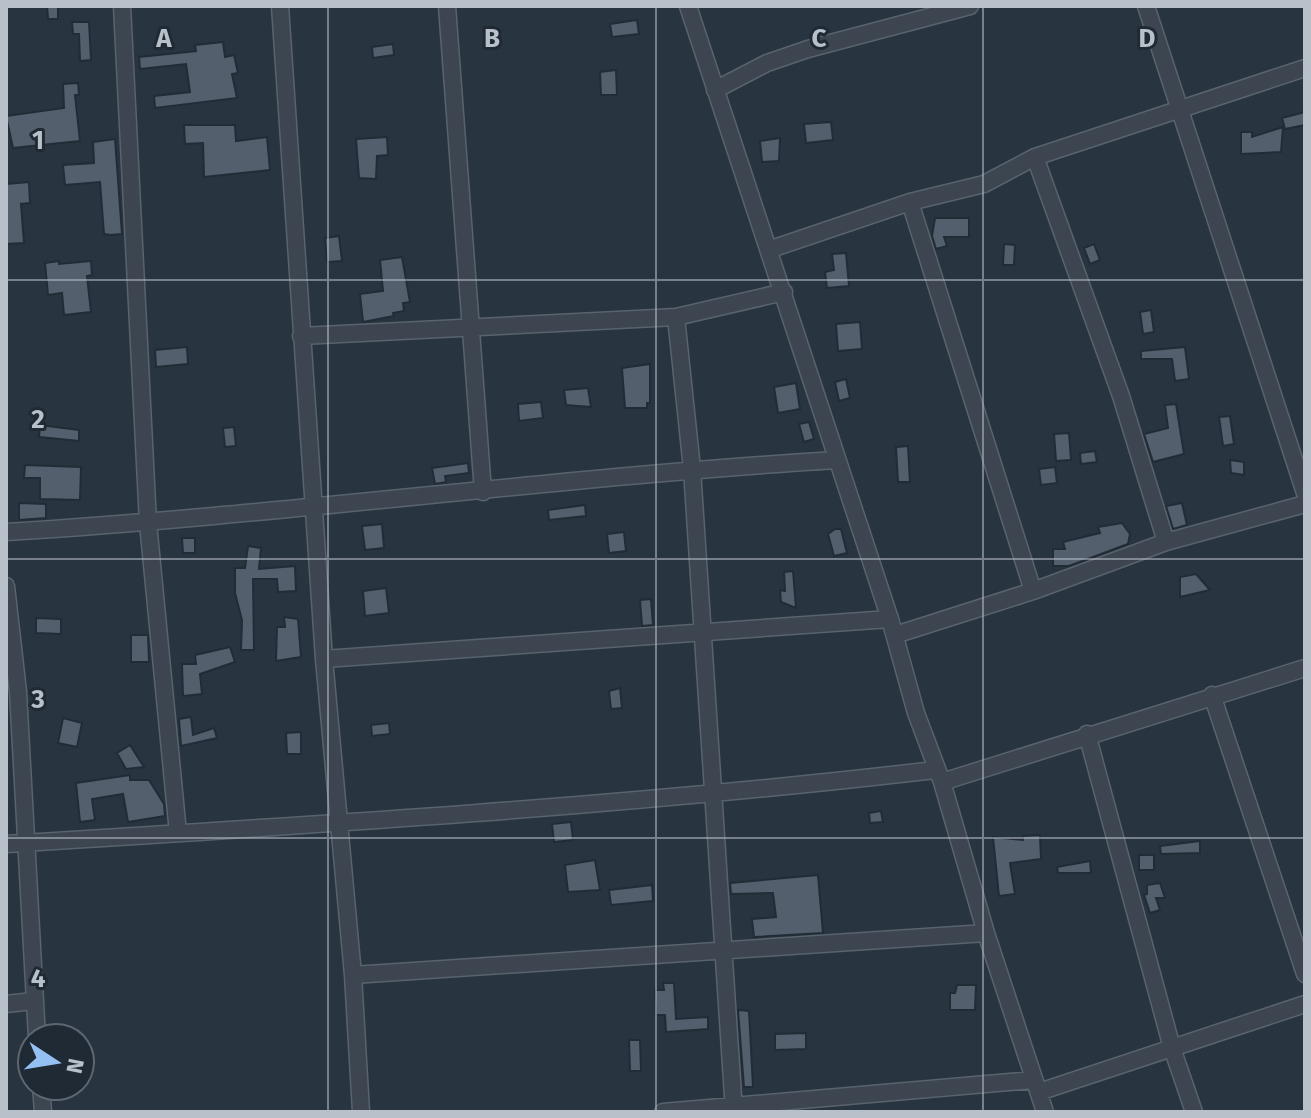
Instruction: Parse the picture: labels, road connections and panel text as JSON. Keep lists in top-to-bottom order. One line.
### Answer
{"north":"right","grid":{"columns":["A","B","C","D"],"rows":["1","2","3","4"]}}
